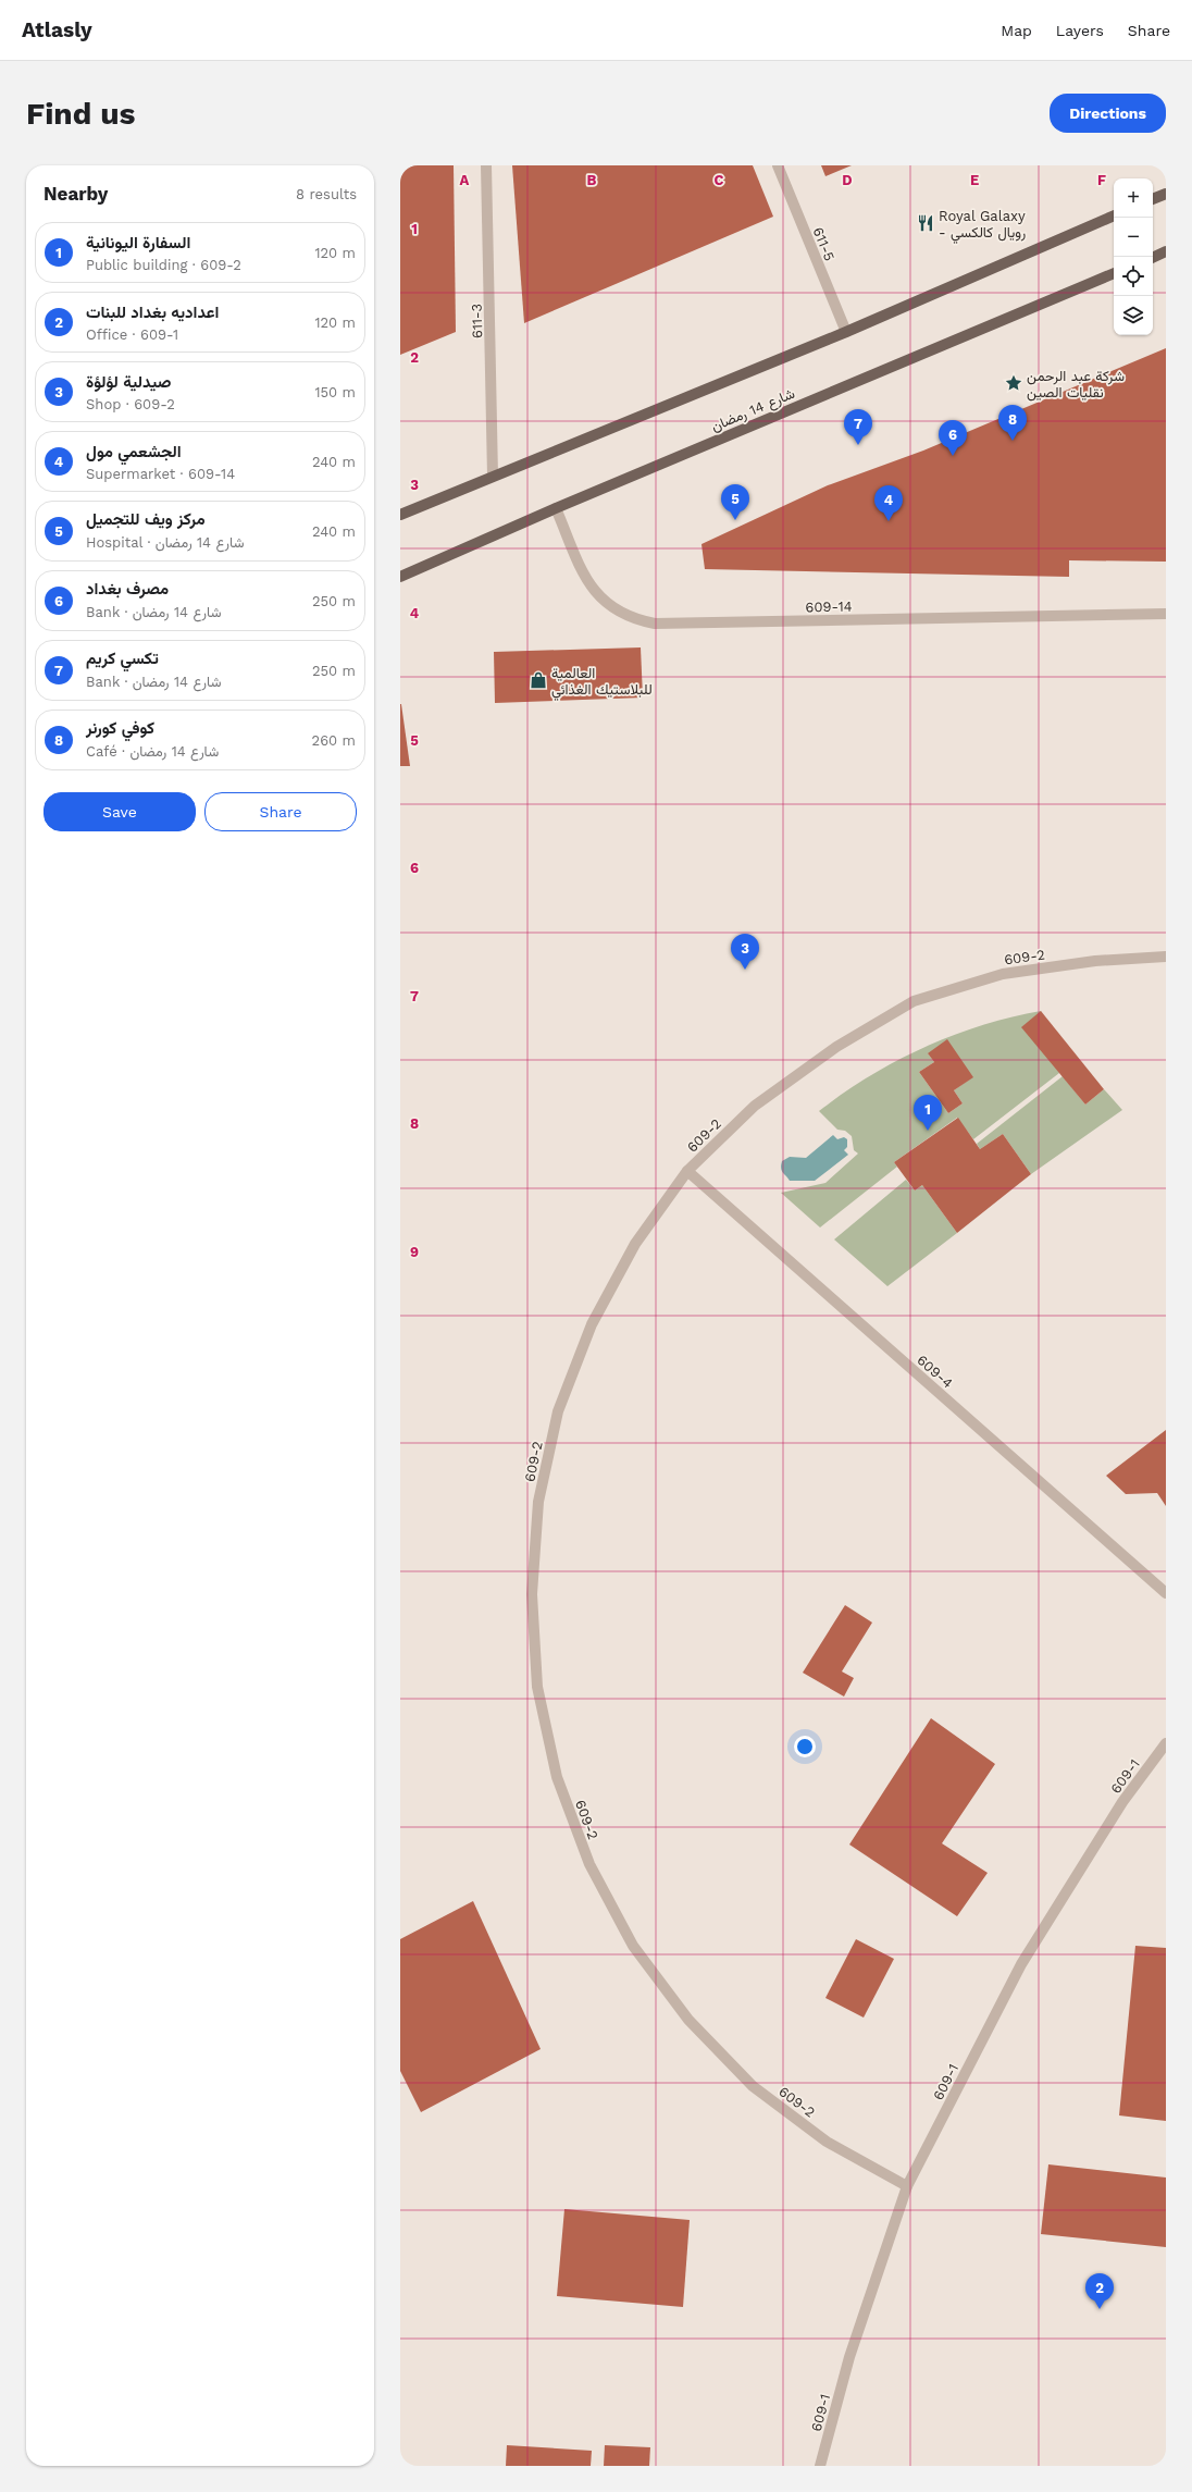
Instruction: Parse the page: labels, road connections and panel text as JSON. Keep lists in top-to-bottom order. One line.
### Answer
{"streets":{"main road":["شارع 14 رمضان"],"street":["611-5","611-3","609-14","609-2","609-4","609-1"]},"crossings":[["شارع 14 رمضان","609-14"],["609-2","609-4"],["609-2","609-1"]],"places":{"restaurant":["Royal Galaxy - رويال كالكسي"],"place":["شركة عبد الرحمن نقليات الصين"],"shop":["العالمية للبلاستيك الغذائي"]},"page":{"header":"Atlasly","nav":["Map","Layers","Share"],"buttons":["Directions",["Save","Share"]],"title":"Find us","heading":["Nearby","8 results"],"map_buttons":["+","−"],"list":[{"mark":"1","name":"السفارة اليونانية","note":"Public building · 609-2","value":"120 m"},{"mark":"2","name":"اعداديه بغداد للبنات","note":"Office · 609-1","value":"120 m"},{"mark":"3","name":"صيدلية لؤلؤة","note":"Shop · 609-2","value":"150 m"},{"mark":"4","name":"الجشعمي مول","note":"Supermarket · 609-14","value":"240 m"},{"mark":"5","name":"مركز ويف للتجميل","note":"Hospital · شارع 14 رمضان","value":"240 m"},{"mark":"6","name":"مصرف بغداد","note":"Bank · شارع 14 رمضان","value":"250 m"},{"mark":"7","name":"تكسي كريم","note":"Bank · شارع 14 رمضان","value":"250 m"},{"mark":"8","name":"كوفي كورنر","note":"Café · شارع 14 رمضان","value":"260 m"}],"pins":["8","7","6","5","4","3","1","2"]},"grid":{"columns":["A","B","C","D","E","F"],"rows":["1","2","3","4","5","6","7","8","9"]}}
